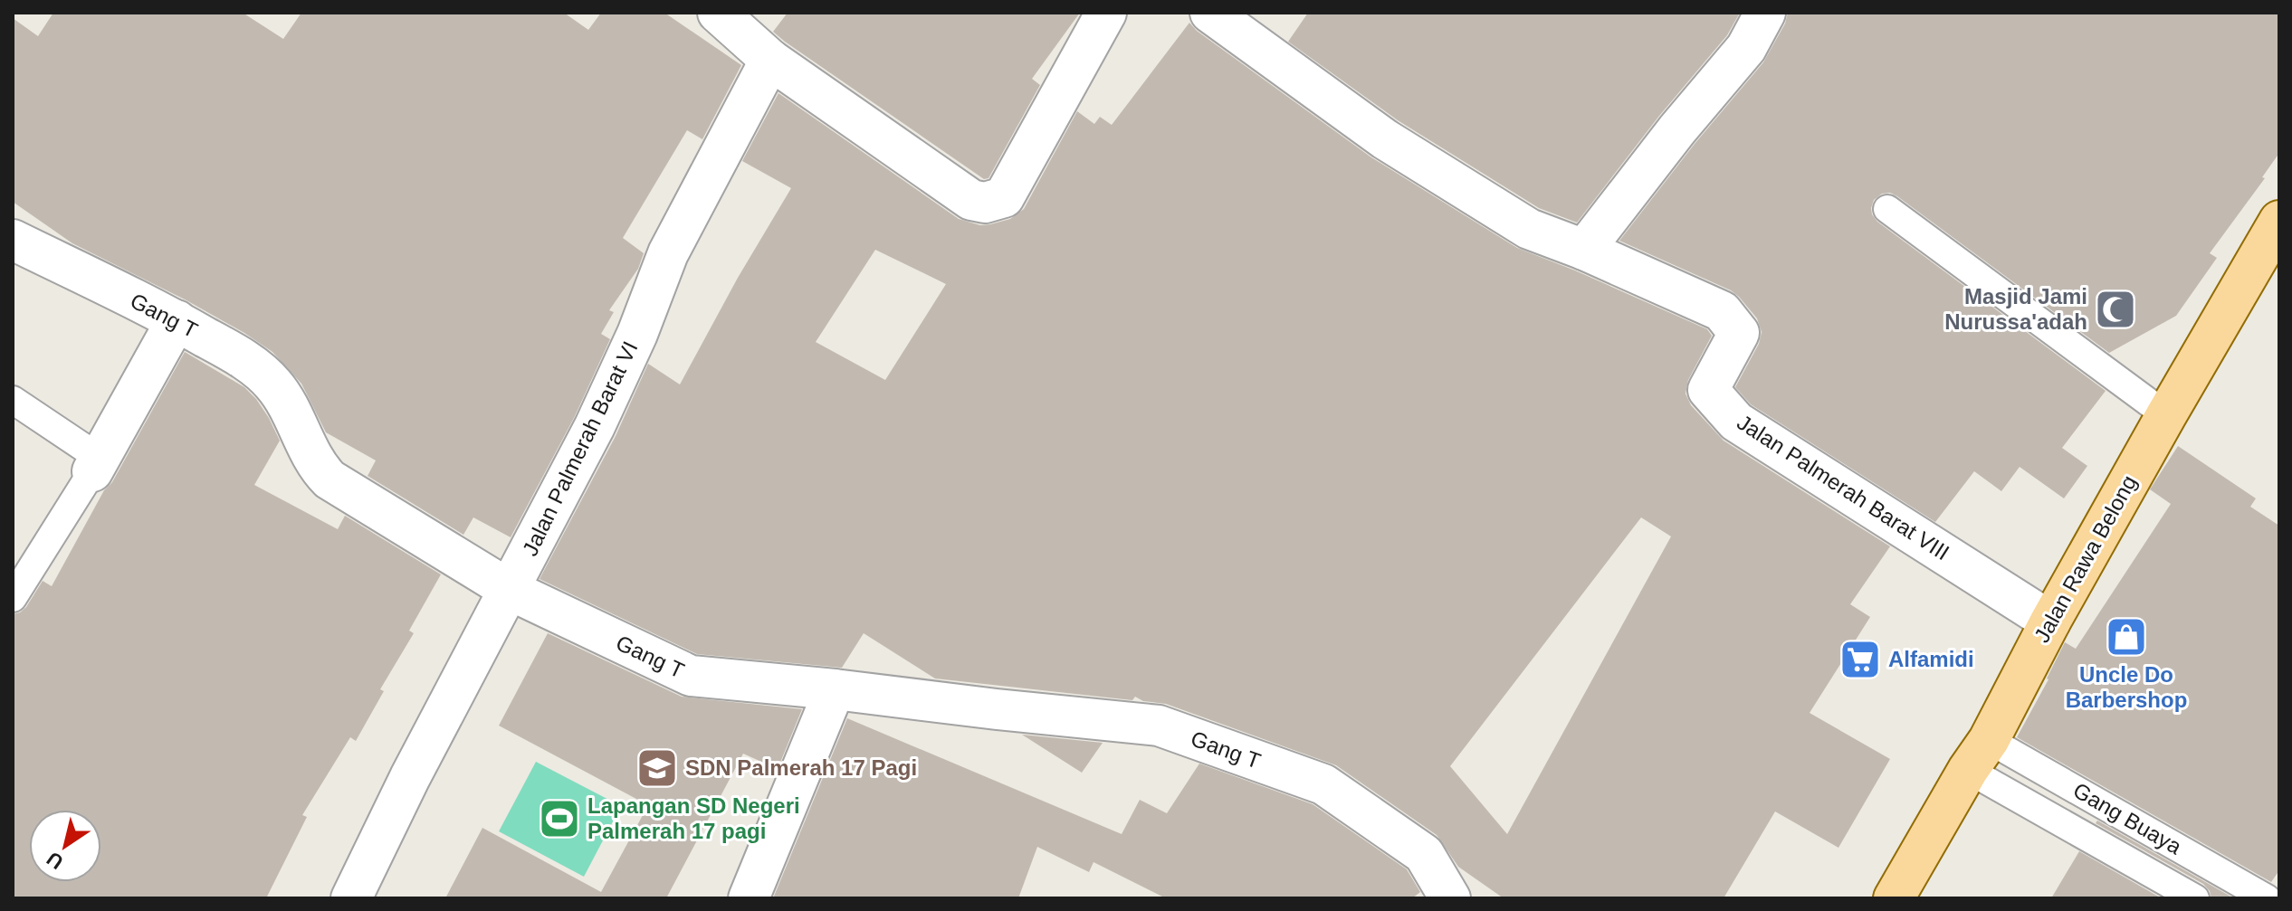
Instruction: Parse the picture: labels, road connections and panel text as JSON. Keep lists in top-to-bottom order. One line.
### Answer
{"streets":{"main road":["Jalan Rawa Belong"],"street":["Gang T","Jalan Palmerah Barat VI","Jalan Palmerah Barat VIII"],"lane":["Gang Buaya"]},"crossings":[["Gang T","Jalan Palmerah Barat VI"],["Jalan Palmerah Barat VIII","Jalan Rawa Belong"],["Jalan Rawa Belong","Gang Buaya"]],"places":{"mosque":["Masjid Jami Nurussa'adah"],"shop":["Uncle Do Barbershop"],"supermarket":["Alfamidi"],"school or university":["SDN Palmerah 17 Pagi"],"sports":["Lapangan SD Negeri Palmerah 17 pagi"]},"north":"bottom left"}
